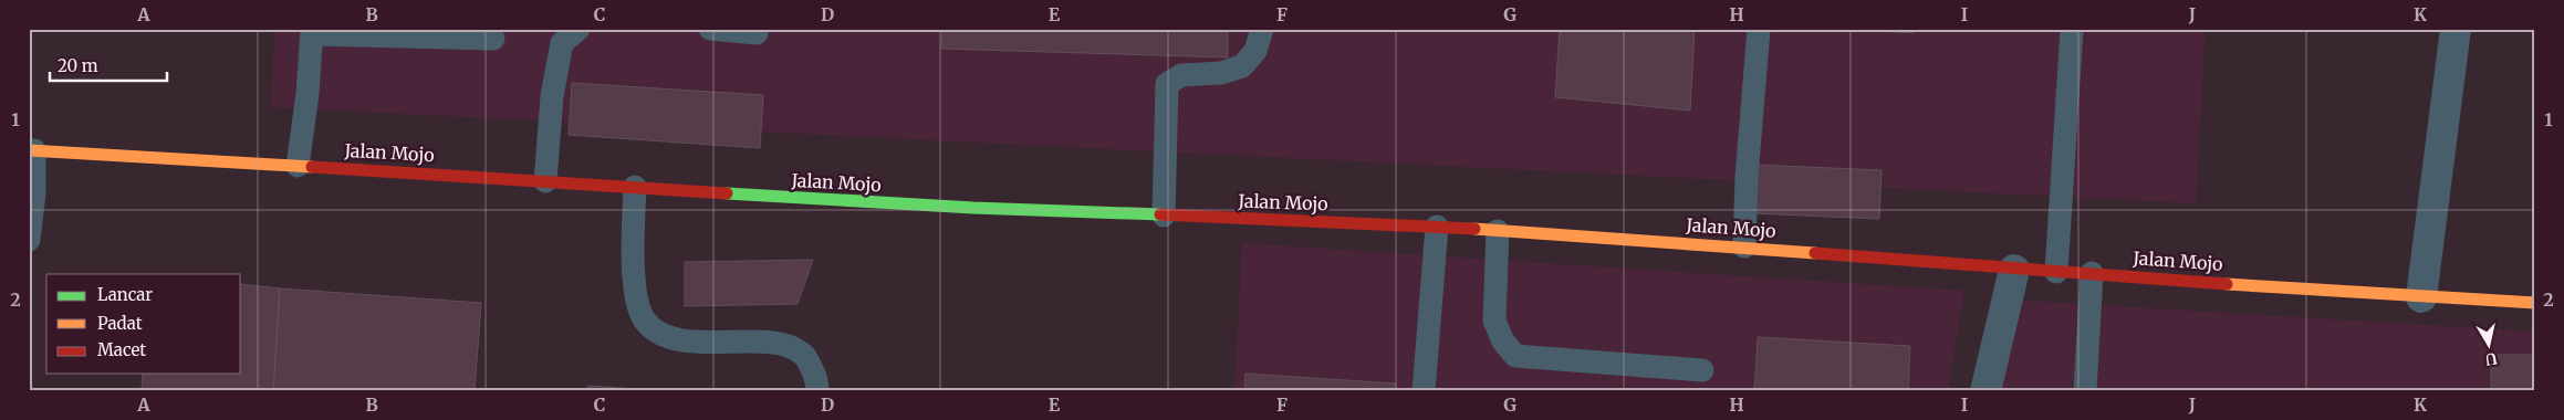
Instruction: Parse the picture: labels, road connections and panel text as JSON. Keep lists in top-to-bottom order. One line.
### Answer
{"streets":{"street":["Jalan Mojo"]},"legend":["Lancar","Padat","Macet"],"scale_bar":"20 m","north":"bottom","grid":{"columns":["A","B","C","D","E","F","G","H","I","J","K"],"rows":["1","2"]}}
